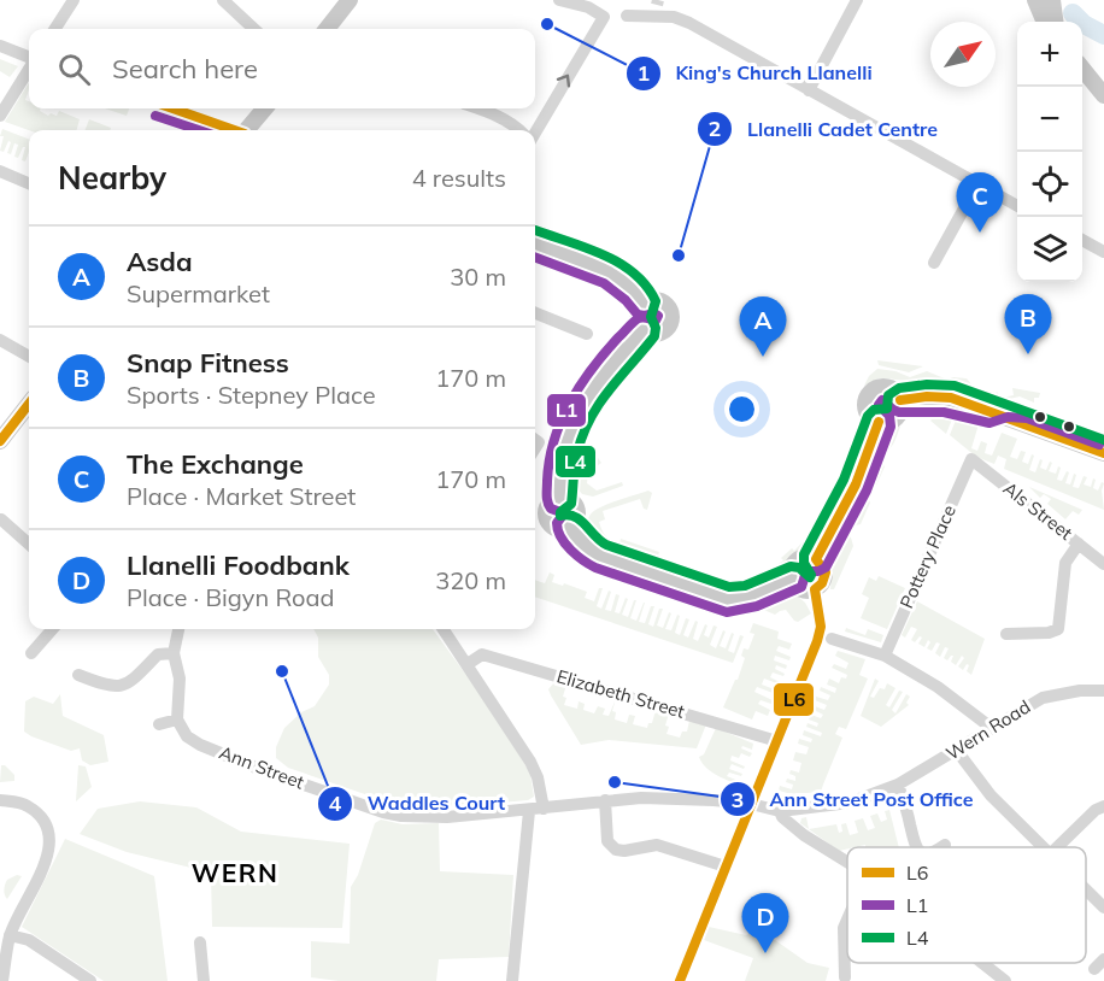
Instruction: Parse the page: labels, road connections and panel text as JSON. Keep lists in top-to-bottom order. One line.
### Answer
{"streets":{"street":["Als Street","Pottery Place","Elizabeth Street","Wern Road","Ann Street"]},"crossings":[["Als Street","Pottery Place"],["Wern Road","Ann Street"]],"districts":["WERN"],"places":["King's Church Llanelli","Llanelli Cadet Centre","Waddles Court","Ann Street Post Office"],"lines":["transit line L6","transit line L1","transit line L4"],"legend":["L6","L1","L4"],"north":"top right","page":{"map_buttons":["+","−"],"search":"Search here","heading":["Nearby","4 results"],"pins":["C","B","A","D"],"list":[{"mark":"A","name":"Asda","note":"Supermarket","value":"30 m"},{"mark":"B","name":"Snap Fitness","note":"Sports · Stepney Place","value":"170 m"},{"mark":"C","name":"The Exchange","note":"Place · Market Street","value":"170 m"},{"mark":"D","name":"Llanelli Foodbank","note":"Place · Bigyn Road","value":"320 m"}]}}
